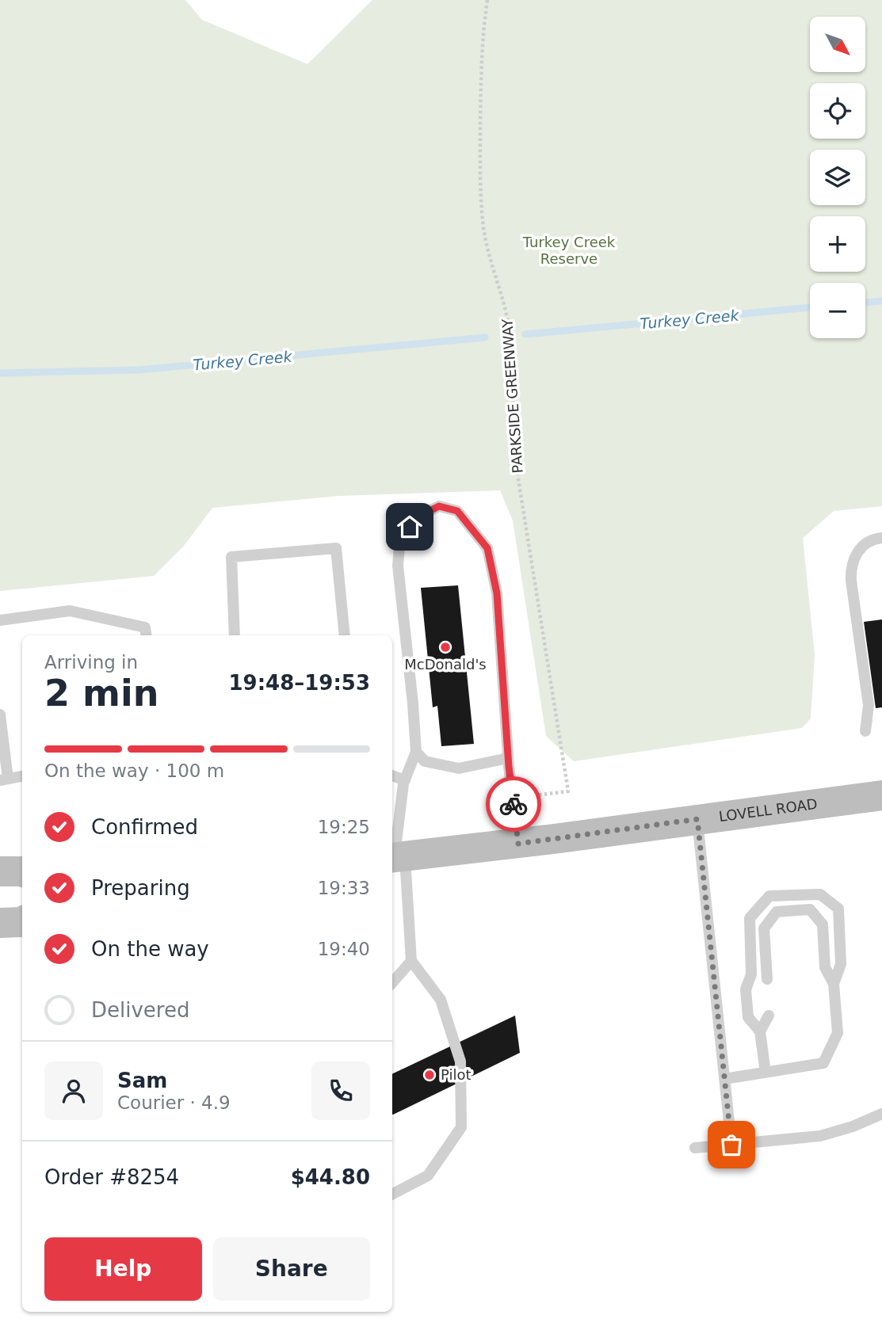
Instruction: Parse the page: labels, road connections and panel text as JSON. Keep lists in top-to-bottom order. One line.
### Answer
{"streets":{"main road":["LOVELL ROAD"],"path":["PARKSIDE GREENWAY"]},"water":["Turkey Creek"],"parks":["Turkey Creek Reserve"],"places":["McDonald's","Pilot"],"north":"bottom right","page":{"map_buttons":["+","−"],"heading":["2 min","Arriving in","19:48–19:53"],"panel":["Sam","Courier · 4.9","Order #8254","$44.80"],"bar":"On the way · 100 m","list":[["Confirmed","19:25"],["Preparing","19:33"],["On the way","19:40"],"Delivered"],"buttons":["Help","Share"]}}
